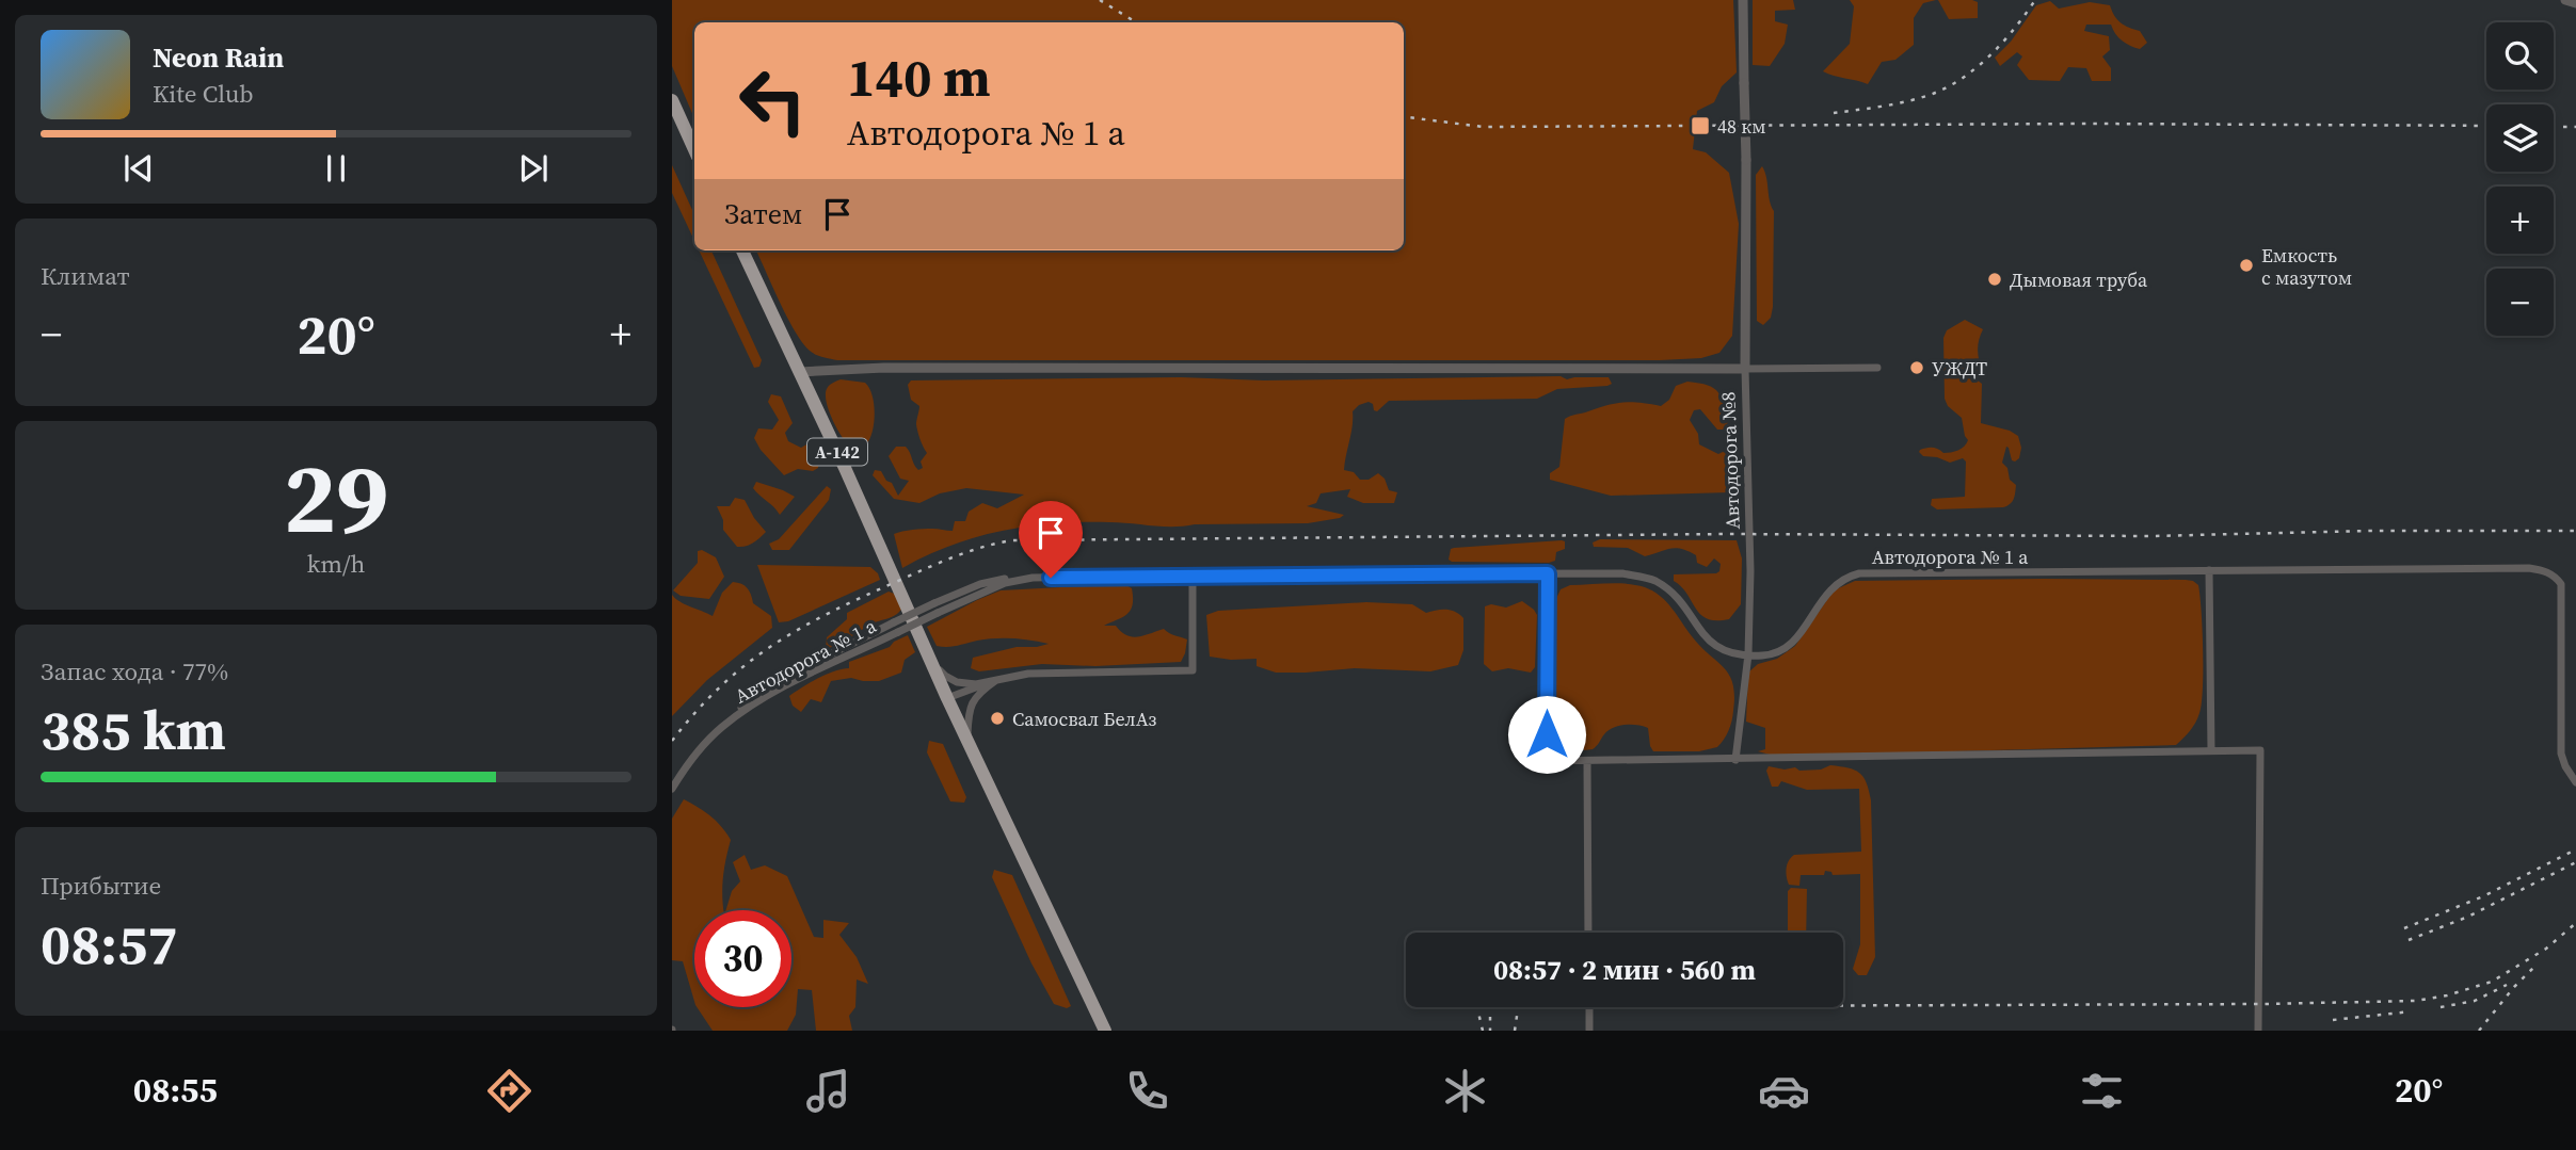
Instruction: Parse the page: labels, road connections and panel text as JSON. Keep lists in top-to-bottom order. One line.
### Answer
{"streets":{"highway":["А-142"],"street":["Автодорога №8","Автодорога № 1 а"]},"crossings":[["Автодорога №8","Автодорога № 1 а"]],"places":{"transit":["48 км"],"other":["Емкость с мазутом","Дымовая труба","УЖДТ","Самосвал БелАз"]},"page":{"map_buttons":["+","−"],"turn":["140 m","Автодорога № 1 а"],"song":["Neon Rain","Kite Club"],"then":"Затем","tile":["Климат",["29","km/h"],["Запас хода · 77%","385 km"],["Прибытие","08:57"]],"heat":["−","20°","+"],"limit":"30","trip":"08:57 · 2 мин · 560 m","tabs":["08:55","20°"]}}
